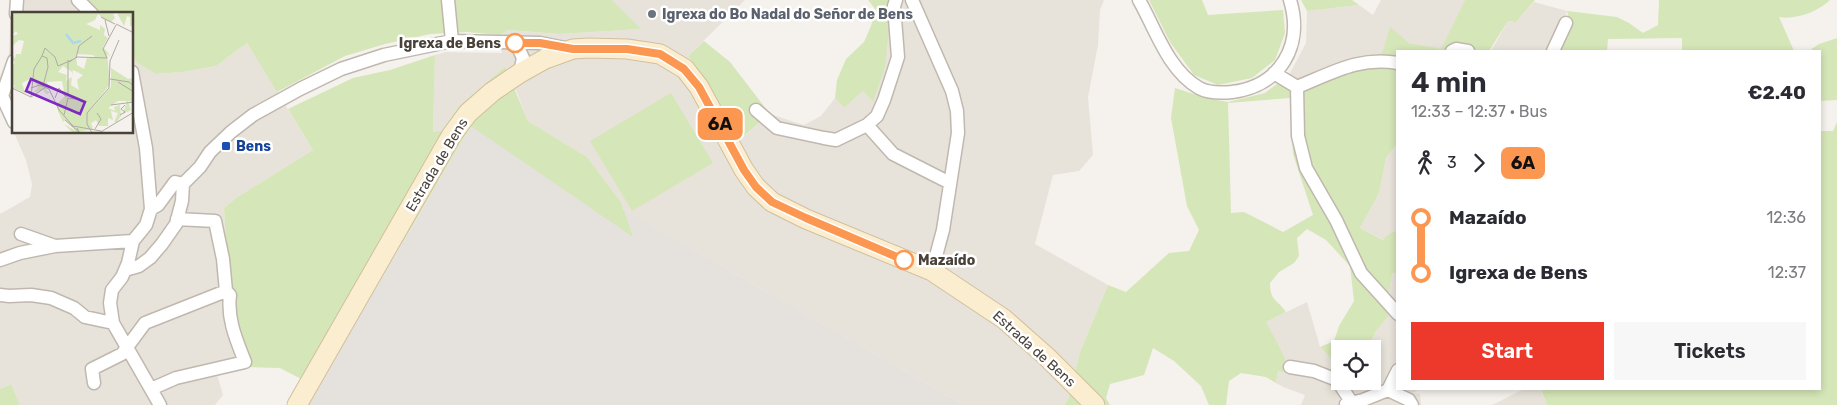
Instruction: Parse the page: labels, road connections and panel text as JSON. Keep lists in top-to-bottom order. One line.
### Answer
{"streets":{"street":["Estrada de Bens"]},"places":{"other":["Igrexa do Bo Nadal do Señor de Bens","Igrexa de Bens","Mazaído"],"transit":["Bens"]},"lines":["bus line 6A"],"page":{"on_map":"6A","heading":["4 min","12:33 – 12:37 · Bus","€2.40"],"legs":["3","6A"],"list":[{"name":"Mazaído","value":"12:36"},{"name":"Igrexa de Bens","value":"12:37"}],"buttons":["Start","Tickets"]}}
